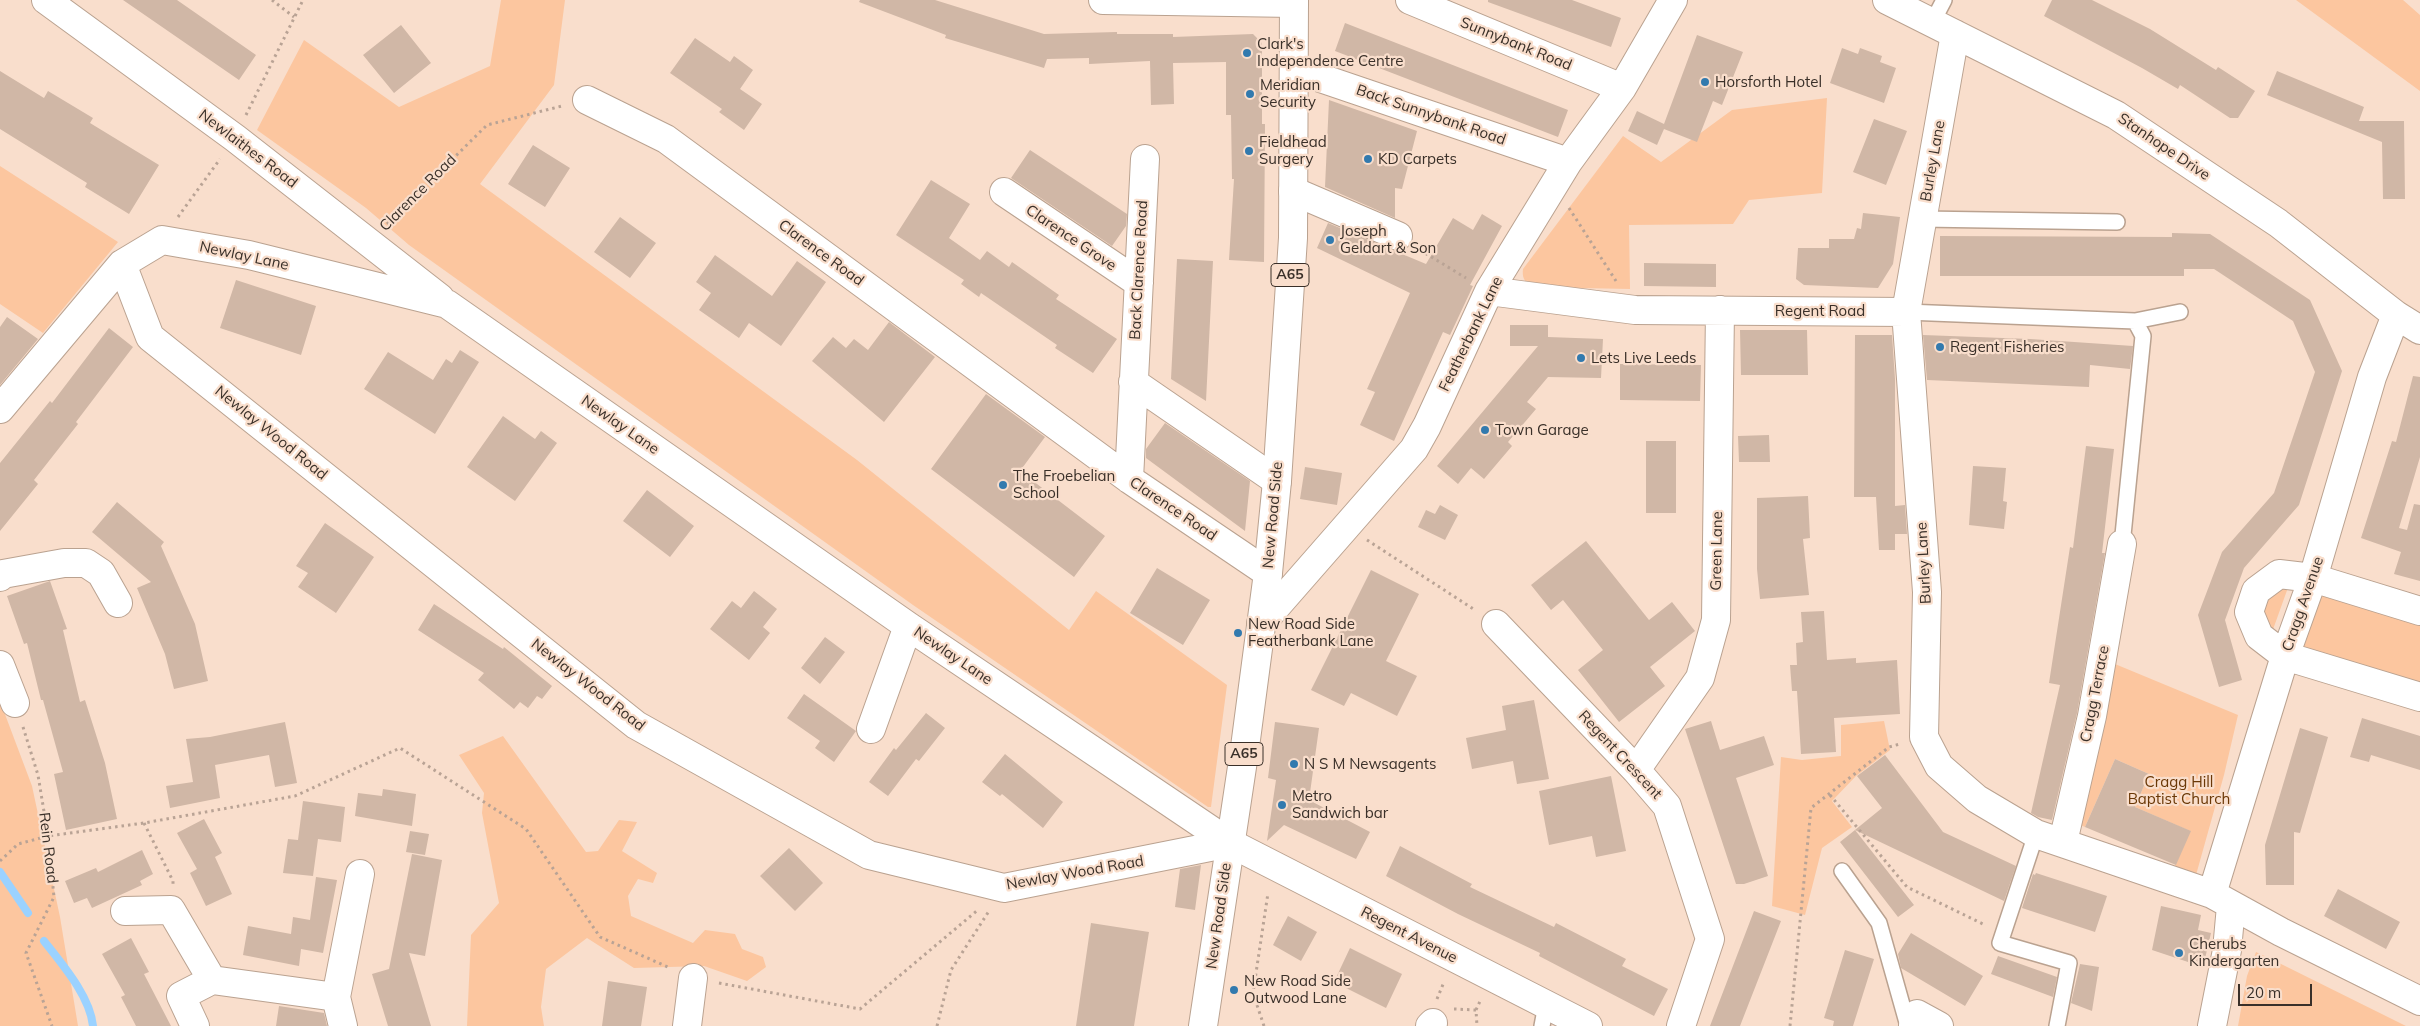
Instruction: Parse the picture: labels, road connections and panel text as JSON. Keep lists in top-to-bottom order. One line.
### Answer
{"streets":{"street":["Sunnybank Road","Back Sunnybank Road","Stanhope Drive","Newlaithes Road","Burley Lane","Clarence Road","Clarence Grove","Newlay Lane","Back Clarence Road","A65","Regent Road","Featherbank Lane","Newlay Wood Road","New Road Side","Green Lane","Cragg Avenue","Cragg Terrace","Regent Crescent","Regent Avenue"],"path":["Rein Road"]},"crossings":[["Sunnybank Road","Featherbank Lane"],["Back Sunnybank Road","Featherbank Lane"],["Back Sunnybank Road","New Road Side"],["Stanhope Drive","Burley Lane"],["Stanhope Drive","Cragg Avenue"],["Newlaithes Road","Clarence Road"],["Newlaithes Road","Newlay Lane"],["Burley Lane","Regent Road"],["Burley Lane","Cragg Avenue"],["Burley Lane","Cragg Terrace"],["Clarence Road","Back Clarence Road"],["Clarence Road","New Road Side"],["Clarence Grove","Back Clarence Road"],["Newlay Lane","Newlay Wood Road"],["Newlay Lane","New Road Side"],["Newlay Lane","Regent Avenue"],["Regent Road","Featherbank Lane"],["Regent Road","Green Lane"],["Regent Road","Cragg Terrace"],["Featherbank Lane","New Road Side"],["Newlay Wood Road","New Road Side"],["Newlay Wood Road","Regent Avenue"],["New Road Side","Regent Avenue"],["Green Lane","Regent Crescent"]],"parks":["Cragg Hill Baptist Church"],"places":["Clark's Independence Centre","Horsforth Hotel","Meridian Security","Fieldhead Surgery","KD Carpets","Joseph Geldart & Son","Regent Fisheries","Lets Live Leeds","Town Garage","The Froebelian School","New Road Side Featherbank Lane","N S M Newsagents","Metro Sandwich bar","Cherubs Kindergarten","New Road Side Outwood Lane"],"scale_bar":"20 m"}
